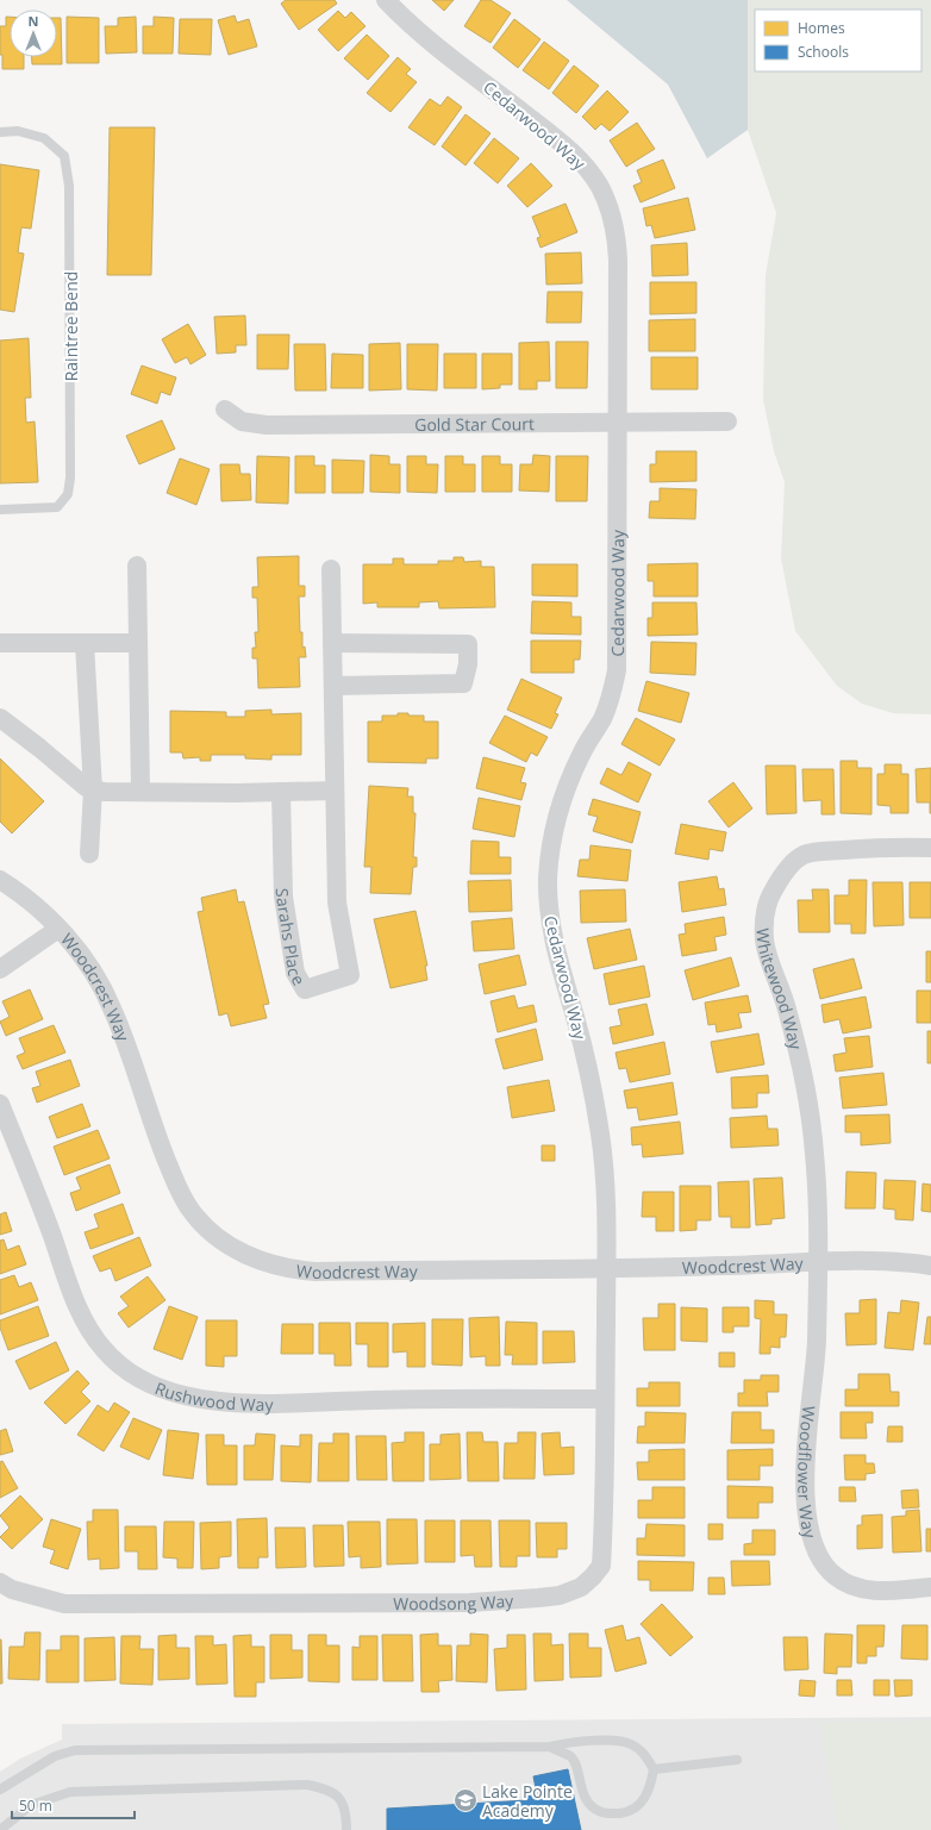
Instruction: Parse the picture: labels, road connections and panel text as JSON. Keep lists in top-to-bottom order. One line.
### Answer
{"streets":{"street":["Cedarwood Way","Gold Star Court","Sarahs Place","Woodcrest Way","Whitewood Way","Rushwood Way","Woodflower Way","Woodsong Way"],"lane":["Raintree Bend"]},"crossings":[["Cedarwood Way","Gold Star Court"],["Cedarwood Way","Woodcrest Way"],["Cedarwood Way","Woodsong Way"],["Woodcrest Way","Whitewood Way"],["Woodcrest Way","Woodflower Way"],["Woodcrest Way","Woodsong Way"],["Whitewood Way","Woodflower Way"],["Rushwood Way","Woodsong Way"]],"places":{"school or university":["Lake Pointe Academy"]},"legend":["Homes","Schools"],"scale_bar":"50 m","north":"top"}
